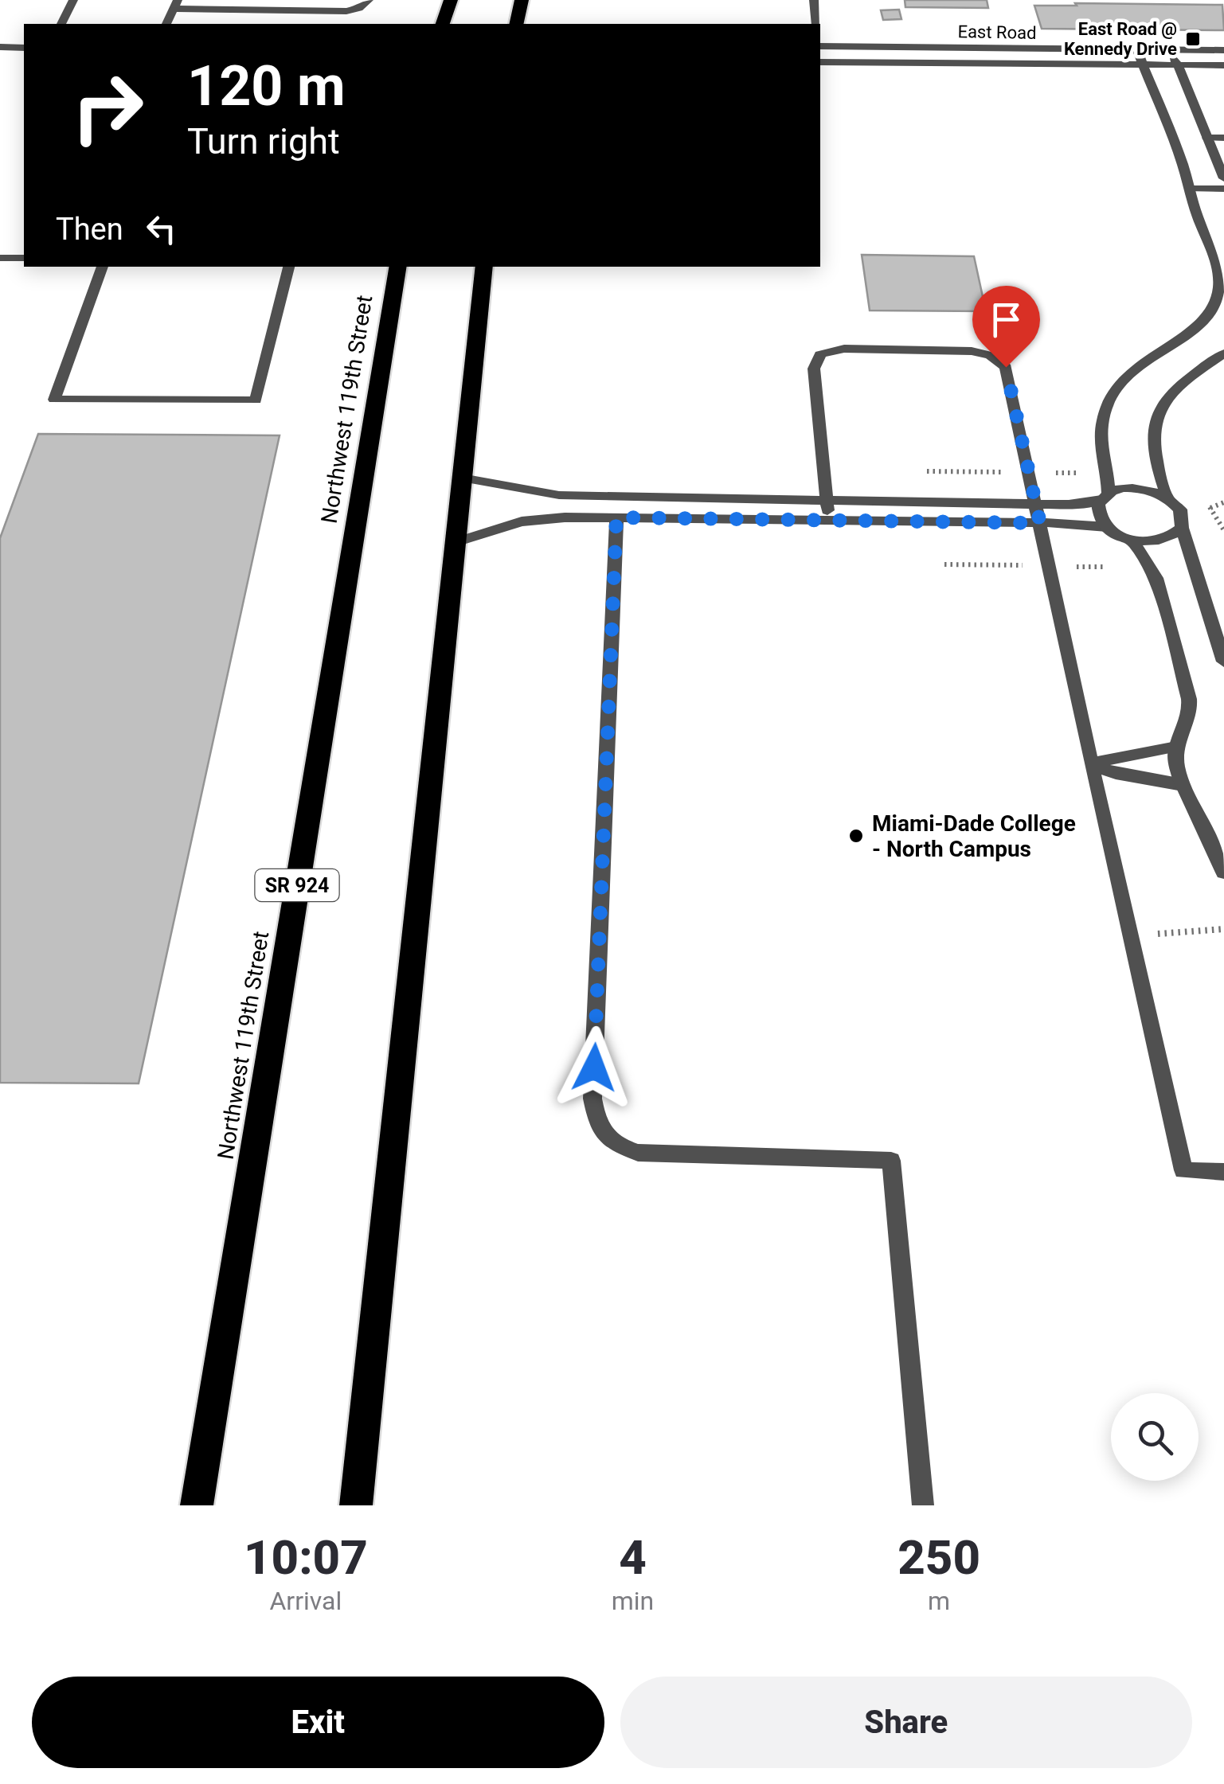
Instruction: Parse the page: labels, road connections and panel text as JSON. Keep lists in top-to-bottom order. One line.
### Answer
{"streets":{"highway":["Northwest 119th Street","SR 924"],"street":["East Road"]},"places":{"transit":["East Road @ Kennedy Drive"],"other":["Miami-Dade College - North Campus"]},"page":{"turn":["120 m","Turn right"],"then":"Then","eta":["10:07","Arrival","4","min","250","m"],"buttons":["Exit","Share"]}}
